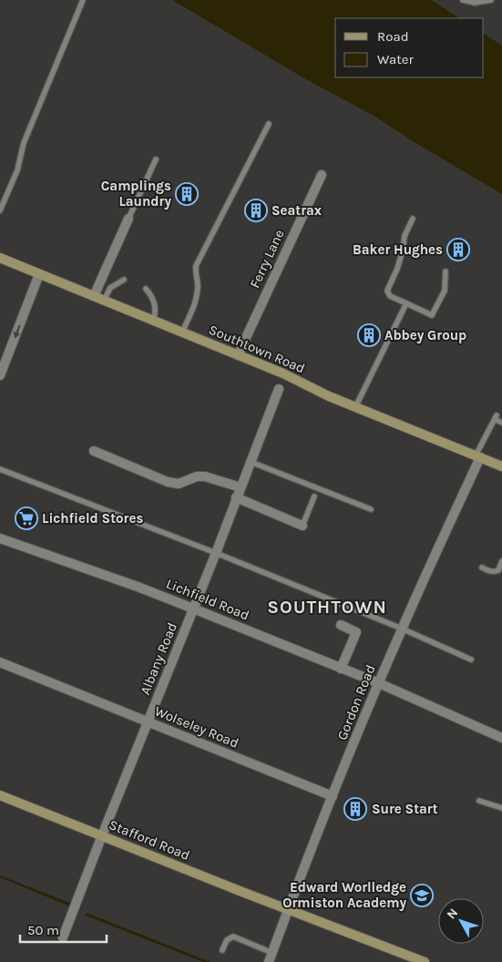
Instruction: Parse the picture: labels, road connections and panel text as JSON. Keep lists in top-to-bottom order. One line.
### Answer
{"streets":{"street":["Ferry Lane","Southtown Road","Lichfield Road","Albany Road","Gordon Road","Wolseley Road","Stafford Road"]},"crossings":[["Ferry Lane","Southtown Road"],["Southtown Road","Gordon Road"],["Lichfield Road","Albany Road"],["Lichfield Road","Gordon Road"],["Albany Road","Wolseley Road"],["Albany Road","Stafford Road"],["Gordon Road","Wolseley Road"],["Gordon Road","Stafford Road"]],"districts":["SOUTHTOWN"],"places":{"building":["Camplings Laundry","Seatrax","Baker Hughes","Abbey Group","Sure Start"],"supermarket":["Lichfield Stores"],"school or university":["Edward Worlledge Ormiston Academy"]},"legend":["Road","Water"],"scale_bar":"50 m","north":"top left"}
